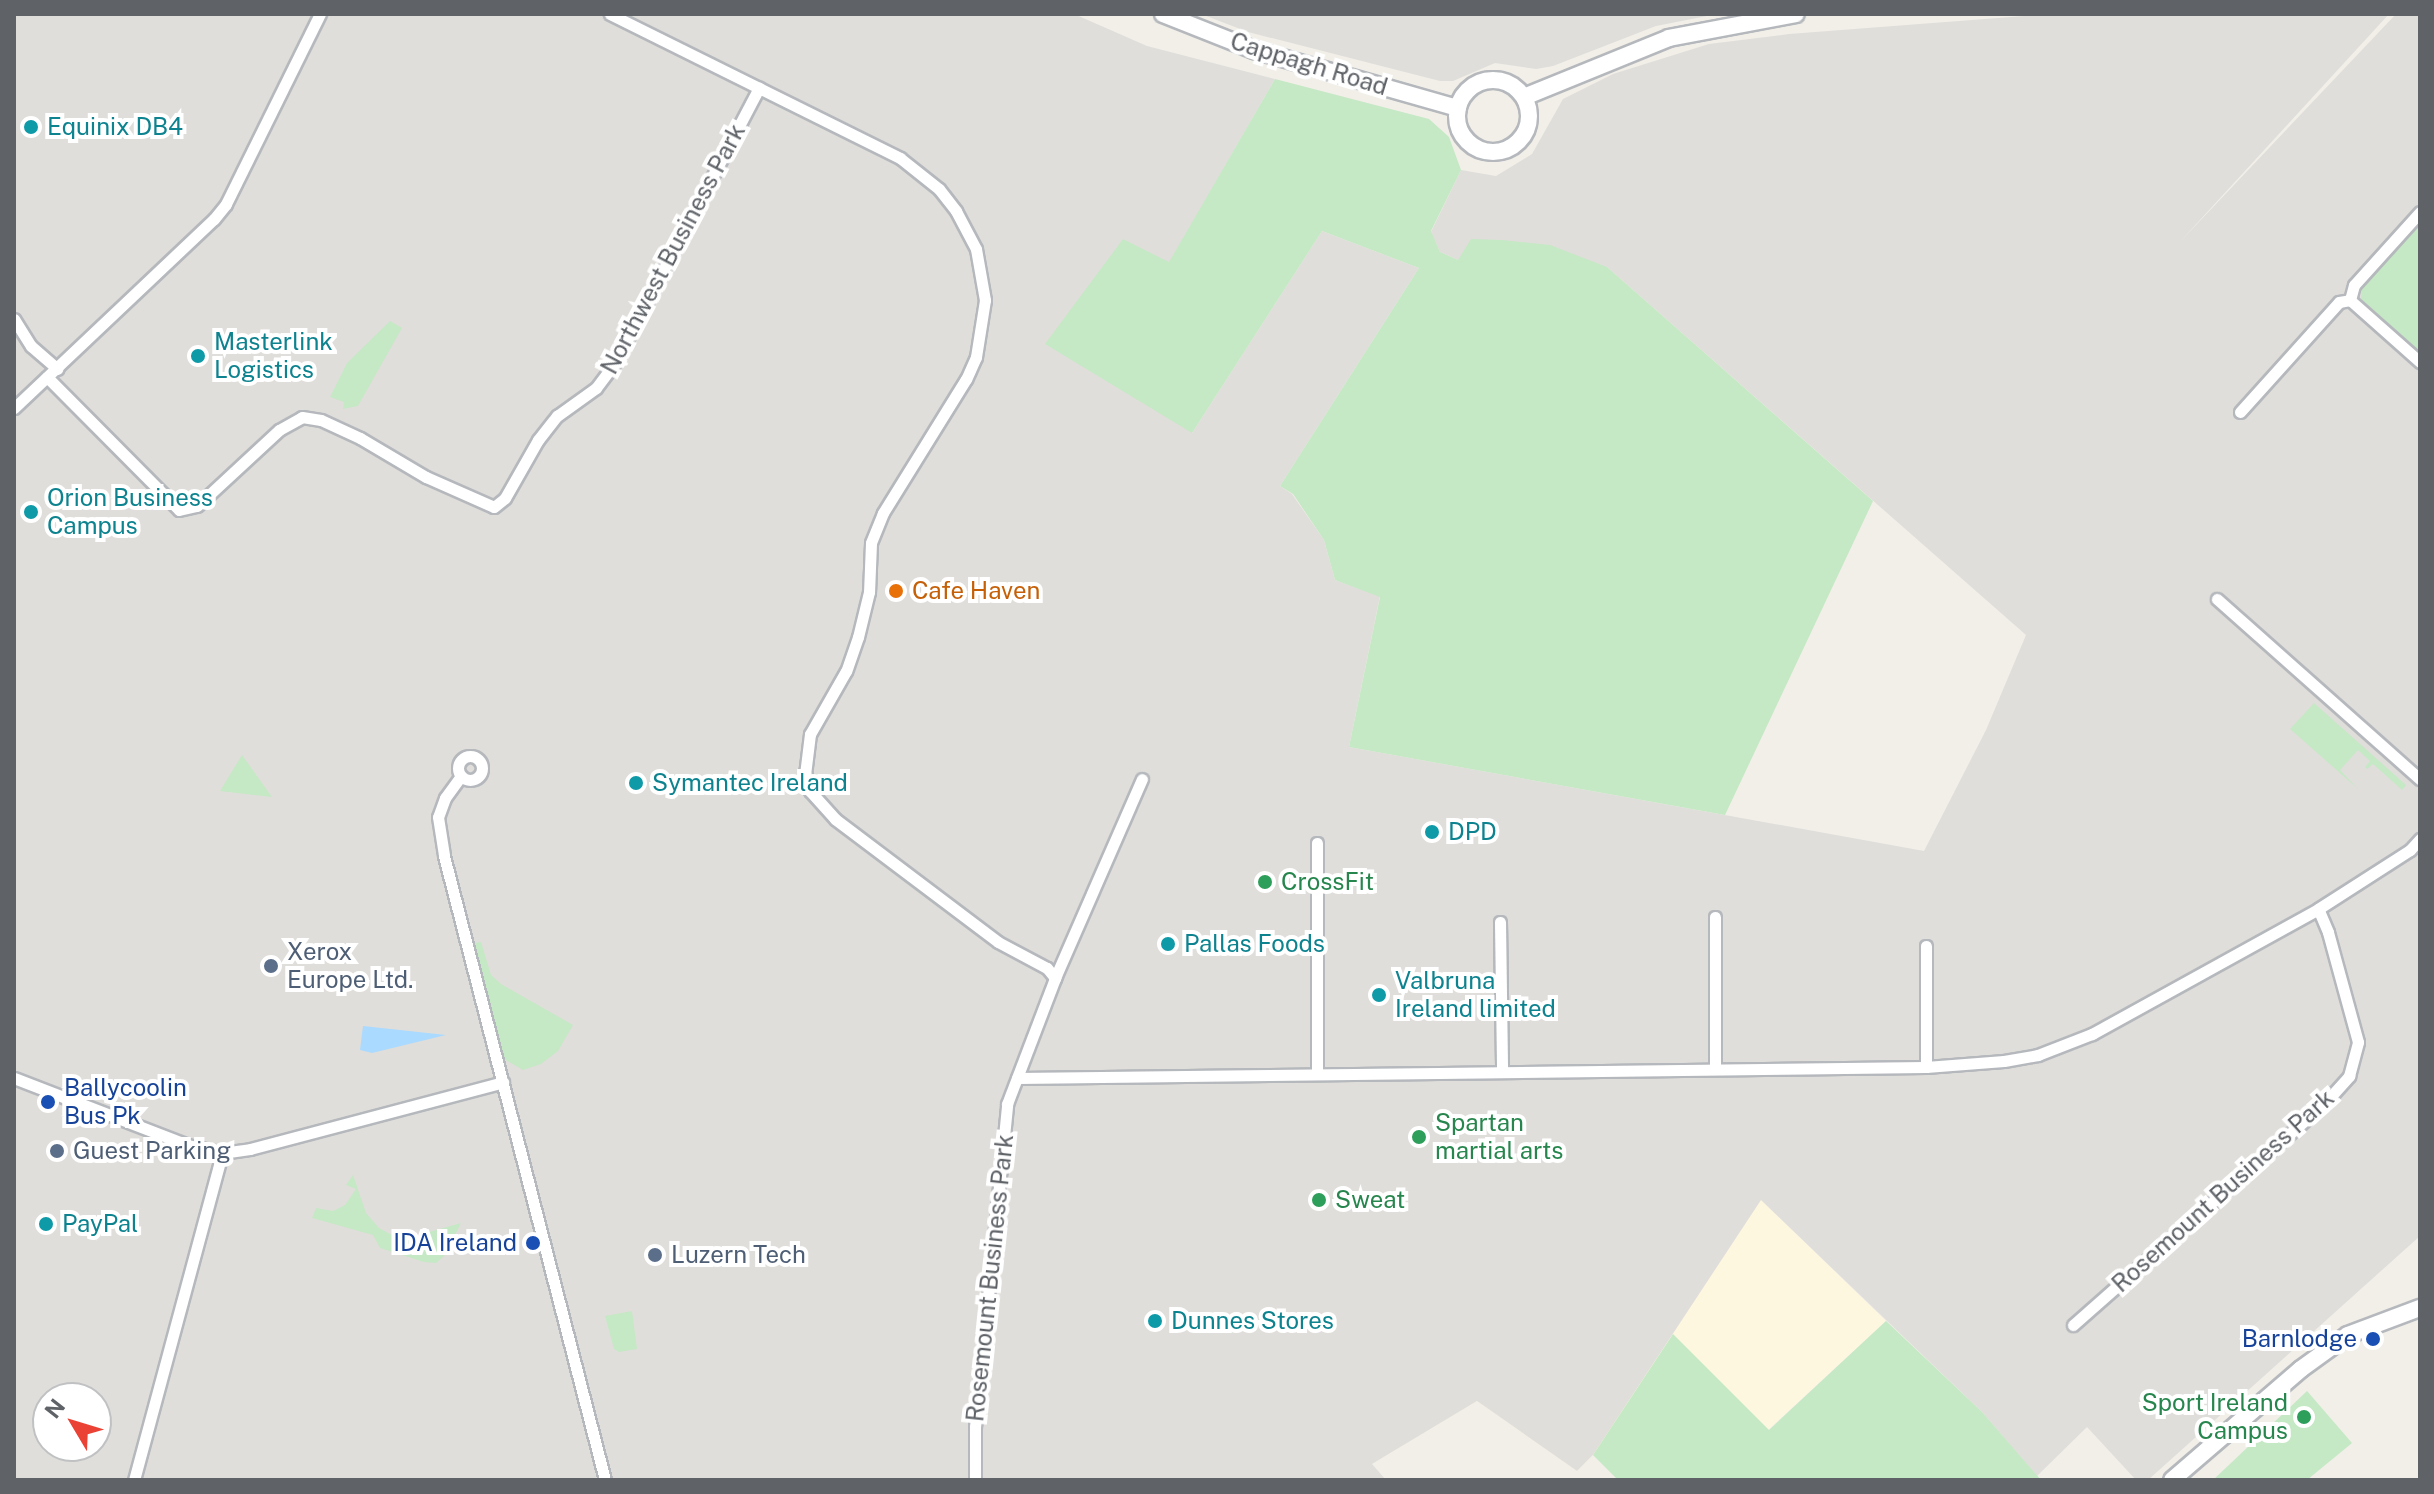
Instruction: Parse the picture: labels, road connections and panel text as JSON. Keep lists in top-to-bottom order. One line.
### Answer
{"streets":{"street":["Cappagh Road","Northwest Business Park","Rosemount Business Park"]},"places":["Equinix DB4","Masterlink Logistics","Orion Business Campus","Cafe Haven","Symantec Ireland","DPD","CrossFit","Pallas Foods","Xerox Europe Ltd.","Valbruna Ireland limited","Ballycoolin Bus Pk","Spartan martial arts","Guest Parking","Sweat","PayPal","IDA Ireland","Luzern Tech","Dunnes Stores","Barnlodge","Sport Ireland Campus"],"north":"top left"}
